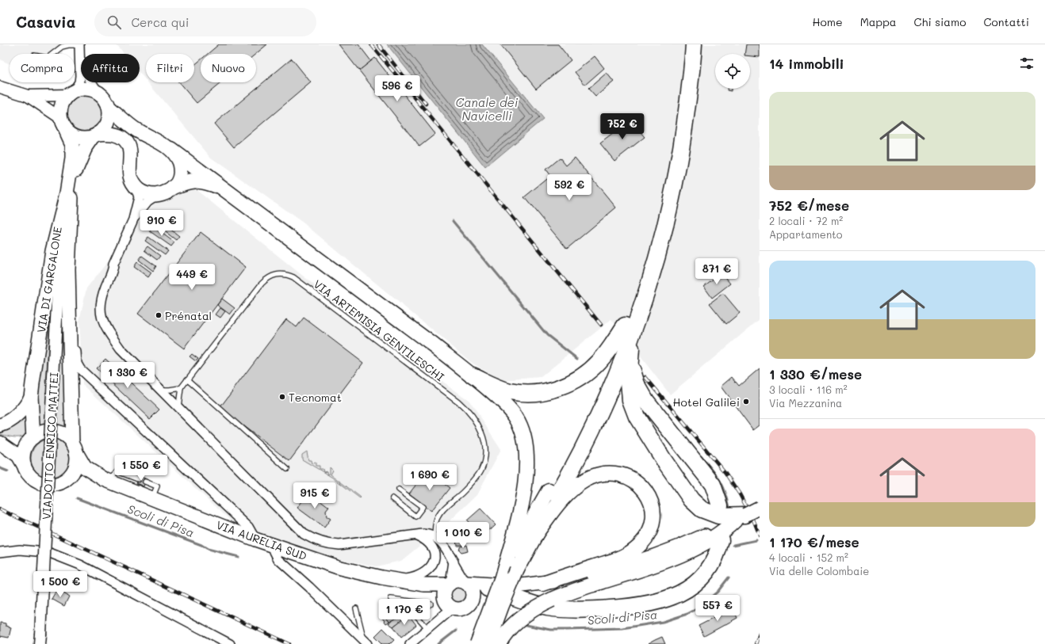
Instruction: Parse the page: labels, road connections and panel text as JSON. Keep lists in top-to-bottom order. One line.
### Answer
{"streets":{"main road":["VIA DI GARGALONE","VIA AURELIA SUD"],"street":["VIADOTTO ENRICO MATTEI"],"lane":["VIA ARTEMISIA GENTILESCHI"]},"crossings":[["VIA DI GARGALONE","VIADOTTO ENRICO MATTEI"],["VIA DI GARGALONE","VIA AURELIA SUD"]],"water":["Canale dei Navicelli","Scoli di Pisa"],"places":["Prénatal","Tecnomat","Hotel Galilei"],"page":{"header":"Casavia","search":"Cerca qui","nav":["Home","Mappa","Chi siamo","Contatti"],"heading":"14 immobili","chip":["Compra","Affitta","Filtri","Nuovo"],"price":["596 €","752 €","592 €","910 €","871 €","449 €","1 330 €","1 550 €","1 690 €","915 €","1 010 €","1 500 €","557 €","1 170 €"],"list":[{"name":"752 €/mese","note":"2 locali · 72 m² · Appartamento"},{"name":"1 330 €/mese","note":"3 locali · 116 m² · Via Mezzanina"},{"name":"1 170 €/mese","note":"4 locali · 152 m² · Via delle Colombaie"}]}}
